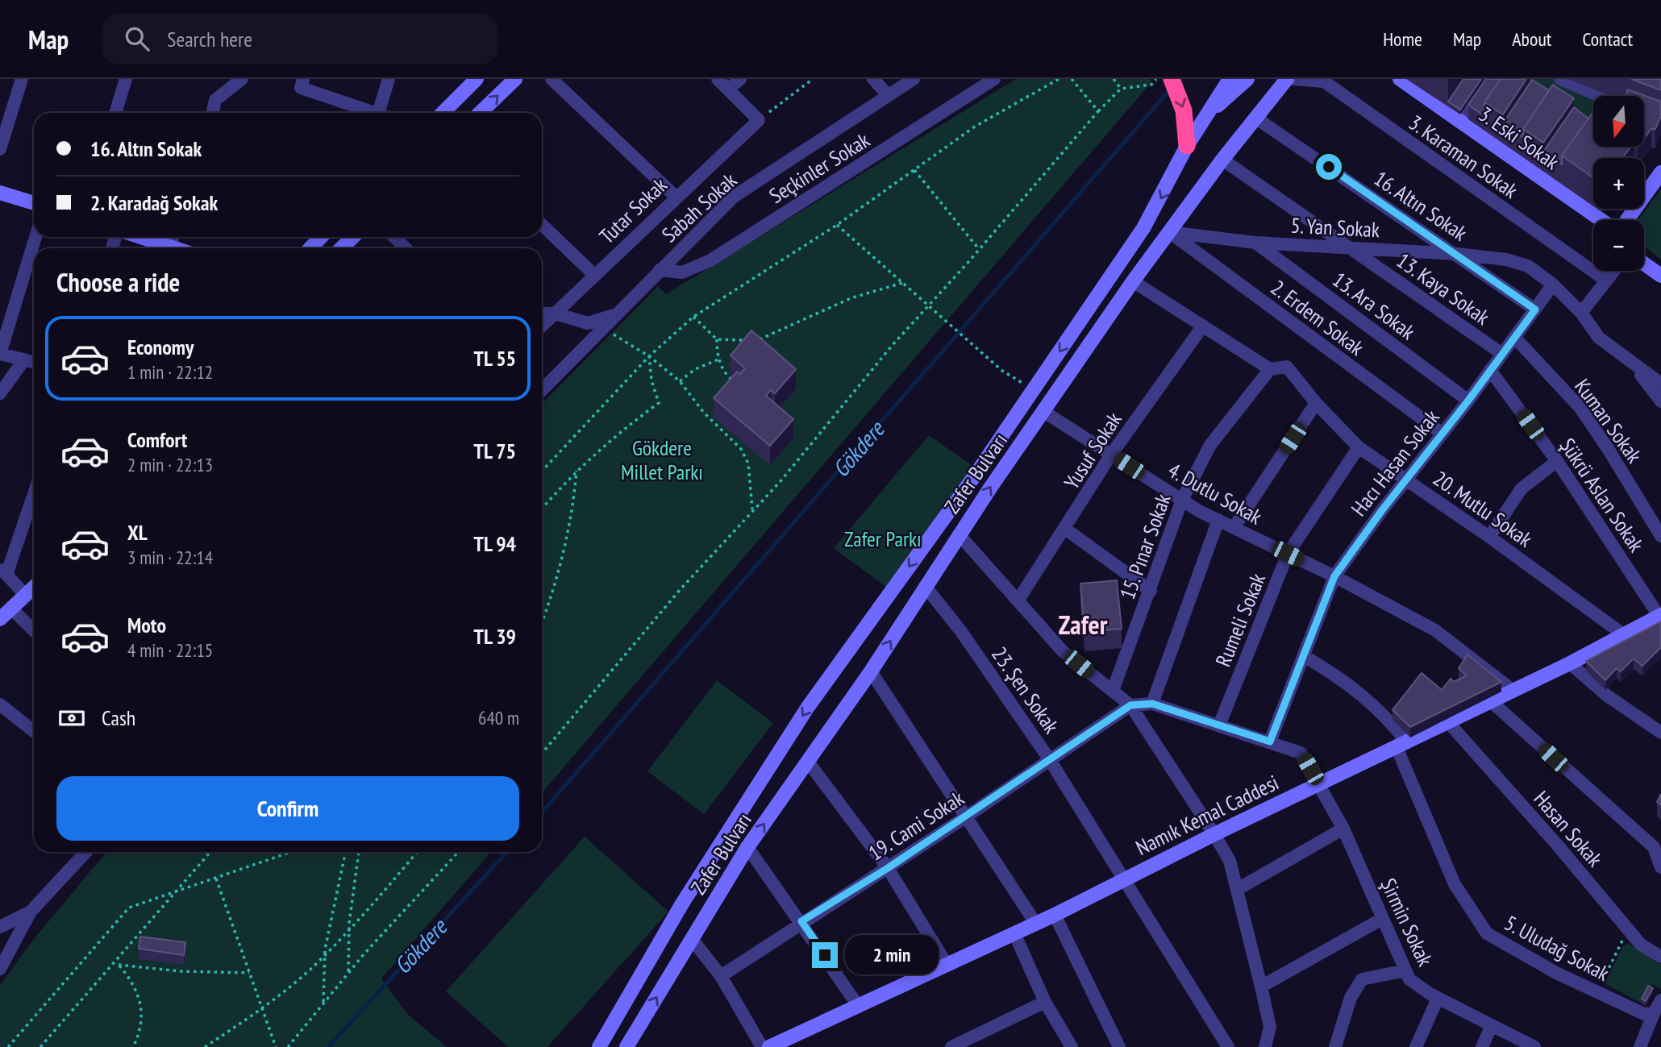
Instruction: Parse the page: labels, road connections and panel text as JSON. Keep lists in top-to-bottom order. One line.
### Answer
{"streets":{"main road":["3. Eski Sokak","Zafer Bulvarı","Namık Kemal Caddesi"],"street":["3. Karaman Sokak","Seçkinler Sokak","16. Altın Sokak","Sabah Sokak","Tutar Sokak","5. Yan Sokak","13. Kaya Sokak","13. Ara Sokak","2. Erdem Sokak","Kuman Sokak","Yusuf Sokak","Hacı Hasan Sokak","4. Dutlu Sokak","Şükrü Aslan Sokak","20. Mutlu Sokak","15. Pınar Sokak","Rumeli Sokak","23. Şen Sokak","19. Cami Sokak","Hasan Sokak","Şirmin Sokak","5. Uludağ Sokak"]},"crossings":[["Seçkinler Sokak","Sabah Sokak"],["16. Altın Sokak","5. Yan Sokak"],["16. Altın Sokak","Hacı Hasan Sokak"],["16. Altın Sokak","Zafer Bulvarı"],["5. Yan Sokak","13. Kaya Sokak"],["5. Yan Sokak","13. Ara Sokak"],["5. Yan Sokak","2. Erdem Sokak"],["5. Yan Sokak","Hacı Hasan Sokak"],["5. Yan Sokak","Zafer Bulvarı"],["13. Kaya Sokak","Hacı Hasan Sokak"],["13. Kaya Sokak","Zafer Bulvarı"],["13. Ara Sokak","Hacı Hasan Sokak"],["2. Erdem Sokak","Hacı Hasan Sokak"],["2. Erdem Sokak","Zafer Bulvarı"],["Kuman Sokak","Hacı Hasan Sokak"],["Yusuf Sokak","4. Dutlu Sokak"],["Yusuf Sokak","20. Mutlu Sokak"],["Hacı Hasan Sokak","4. Dutlu Sokak"],["Hacı Hasan Sokak","Şükrü Aslan Sokak"],["Hacı Hasan Sokak","20. Mutlu Sokak"],["Hacı Hasan Sokak","Şirmin Sokak"],["Hacı Hasan Sokak","5. Uludağ Sokak"],["Zafer Bulvarı","4. Dutlu Sokak"],["Zafer Bulvarı","20. Mutlu Sokak"],["Zafer Bulvarı","23. Şen Sokak"],["4. Dutlu Sokak","15. Pınar Sokak"],["4. Dutlu Sokak","Rumeli Sokak"],["4. Dutlu Sokak","Namık Kemal Caddesi"],["Şükrü Aslan Sokak","Namık Kemal Caddesi"],["20. Mutlu Sokak","15. Pınar Sokak"],["20. Mutlu Sokak","Rumeli Sokak"],["20. Mutlu Sokak","Namık Kemal Caddesi"],["Rumeli Sokak","Şirmin Sokak"],["23. Şen Sokak","Namık Kemal Caddesi"],["23. Şen Sokak","19. Cami Sokak"],["Namık Kemal Caddesi","Hasan Sokak"],["Namık Kemal Caddesi","Şirmin Sokak"],["Namık Kemal Caddesi","5. Uludağ Sokak"]],"districts":["Zafer"],"water":["Gökdere"],"parks":["Gökdere Millet Parkı","Zafer Parkı"],"north":"bottom","page":{"header":"Map","search":"Search here","nav":["Home","Map","About","Contact"],"map_buttons":["+","−"],"banner":["16. Altın Sokak","2. Karadağ Sokak"],"heading":"Choose a ride","list":[{"name":"Economy","note":"1 min · 22:12","value":"TL 55"},{"name":"Comfort","note":"2 min · 22:13","value":"TL 75"},{"name":"XL","note":"3 min · 22:14","value":"TL 94"},{"name":"Moto","note":"4 min · 22:15","value":"TL 39"}],"pay":["Cash","640 m"],"buttons":"Confirm","bubble":"2 min"}}
